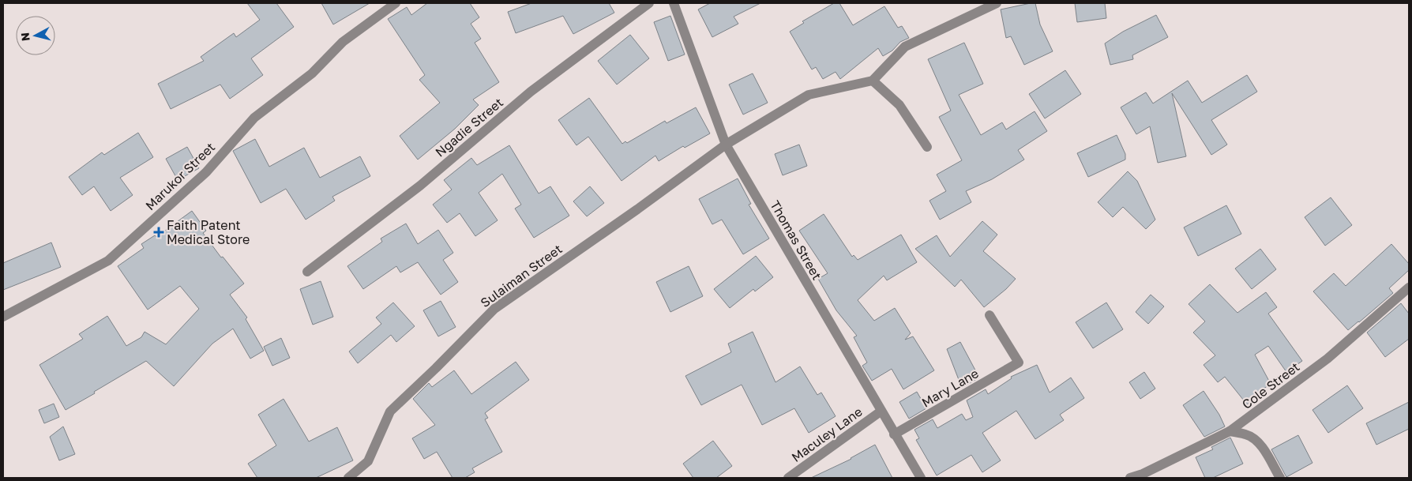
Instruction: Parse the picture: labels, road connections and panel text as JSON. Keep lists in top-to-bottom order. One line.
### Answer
{"streets":{"street":["Ngadie Street","Marukor Street","Thomas Street","Sulaiman Street","Cole Street","Mary Lane","Maculey Lane"]},"crossings":[["Thomas Street","Sulaiman Street"],["Thomas Street","Mary Lane"],["Thomas Street","Maculey Lane"]],"places":{"health":["Faith Patent Medical Store"]},"north":"left"}
